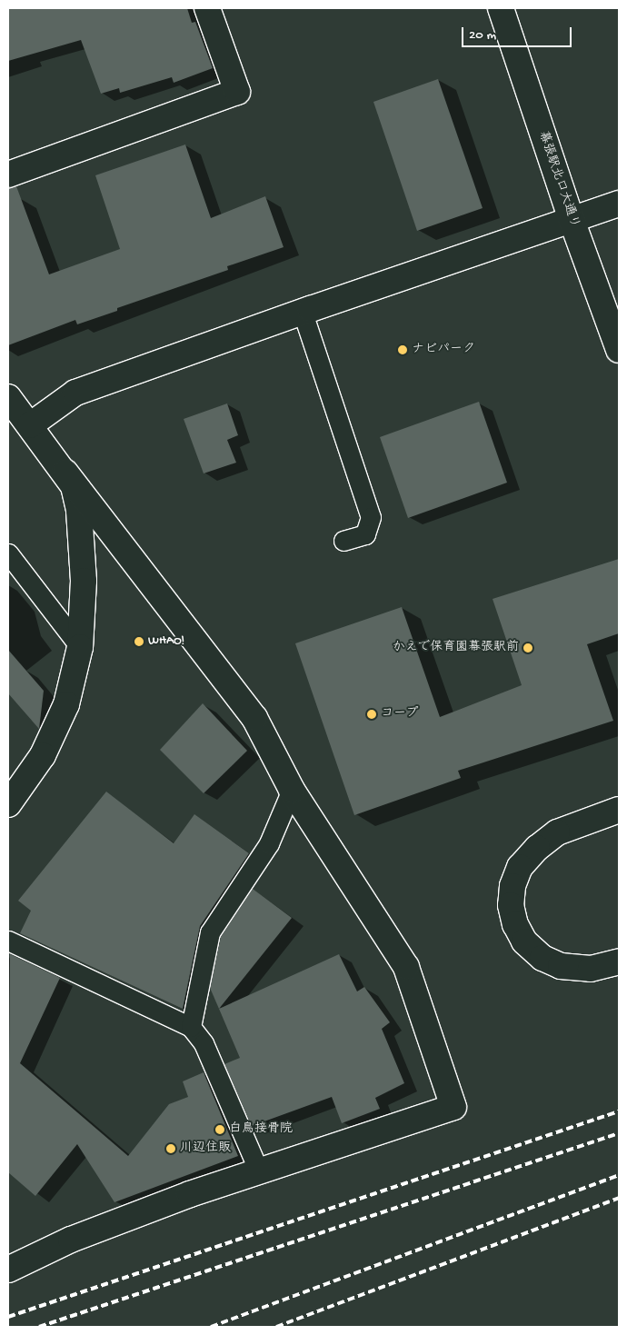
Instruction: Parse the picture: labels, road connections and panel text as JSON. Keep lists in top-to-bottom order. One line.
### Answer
{"streets":{"street":["幕張駅北口大通り"]},"places":["ナビパーク","WHAO!","かえで保育園幕張駅前","コープ","白鳥接骨院","川辺住販"],"scale_bar":"20 m"}
